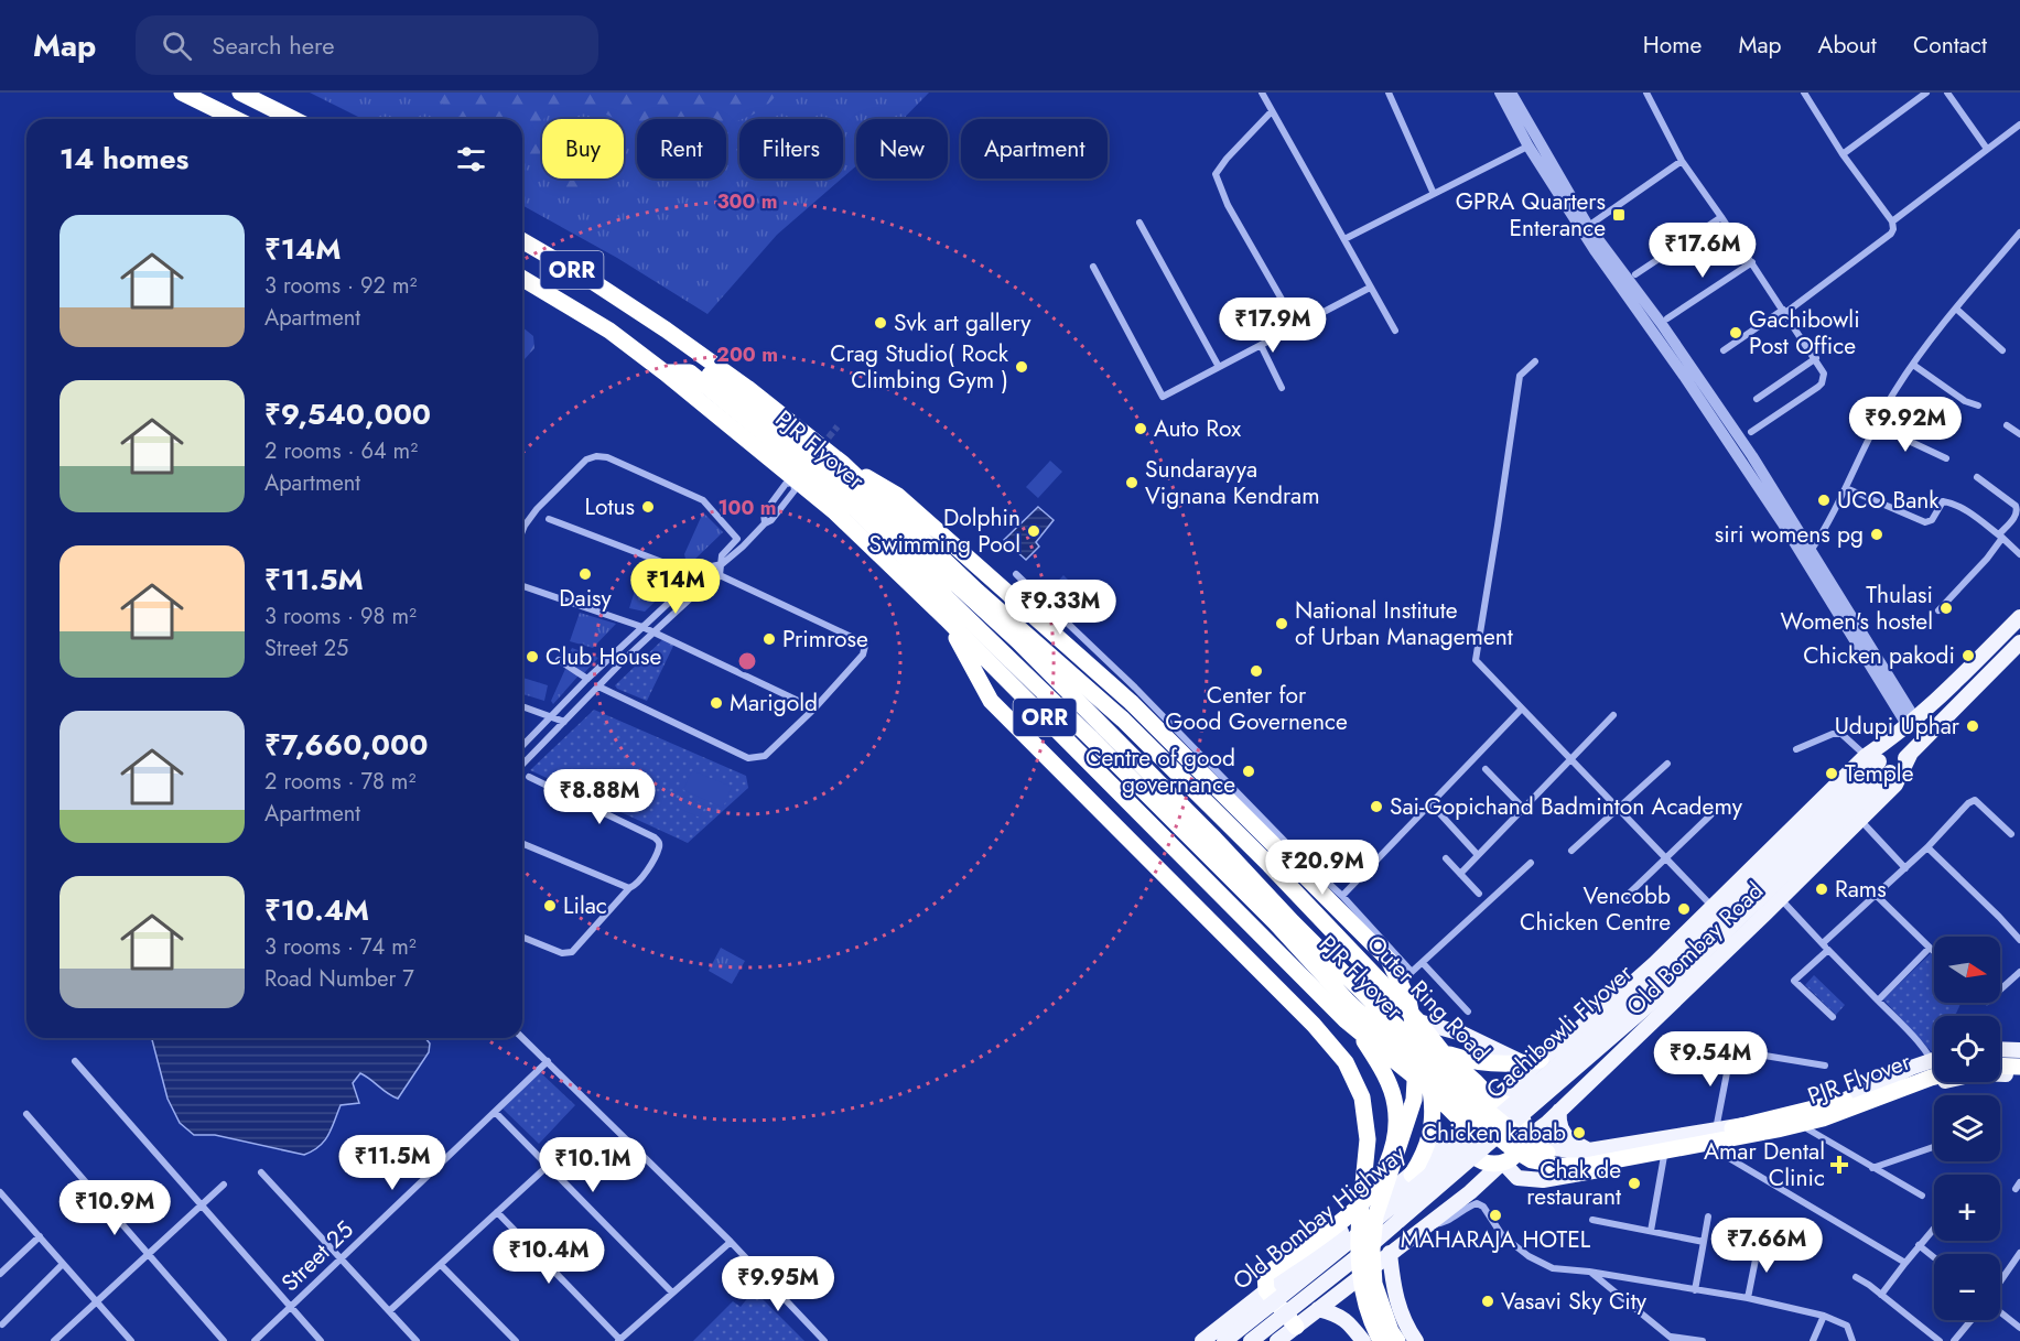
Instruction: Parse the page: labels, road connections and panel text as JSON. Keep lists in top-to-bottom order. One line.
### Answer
{"streets":{"highway":["ORR","PJR Flyover","Outer Ring Road"],"main road":["Old Bombay Road","Gachibowli Flyover","Old Bombay Highway"],"street":["Street 25"]},"crossings":[["ORR","PJR Flyover"],["ORR","Old Bombay Road"],["ORR","Outer Ring Road"],["ORR","Old Bombay Highway"],["PJR Flyover","Outer Ring Road"],["Old Bombay Road","Outer Ring Road"],["Old Bombay Road","Gachibowli Flyover"],["Old Bombay Road","Old Bombay Highway"],["Outer Ring Road","Old Bombay Highway"]],"places":{"transit":["GPRA Quarters Enterance"],"other":["Svk art gallery","Gachibowli Post Office","Crag Studio( Rock Climbing Gym )","Auto Rox","Sundarayya Vignana Kendram","UCO Bank","Lotus","Dolphin Swimming Pool","siri womens pg","Daisy","Thulasi Women's hostel","National Institute of Urban Management","Primrose","Chicken pakodi","Club House","Center for Good Governence","Marigold","Udupi Uphar","Centre of good governance","Temple","Sai-Gopichand Badminton Academy","Rams","Lilac","Vencobb Chicken Centre","Chicken kabab","Chak de restaurant","MAHARAJA HOTEL","Vasavi Sky City"],"health":["Amar Dental Clinic"]},"north":"right","page":{"header":"Map","search":"Search here","nav":["Home","Map","About","Contact"],"chip":["Buy","Rent","Filters","New","Apartment"],"heading":"14 homes","list":[{"name":"₹14M","note":"3 rooms · 92 m² · Apartment"},{"name":"₹9,540,000","note":"2 rooms · 64 m² · Apartment"},{"name":"₹11.5M","note":"3 rooms · 98 m² · Street 25"},{"name":"₹7,660,000","note":"2 rooms · 78 m² · Apartment"},{"name":"₹10.4M","note":"3 rooms · 74 m² · Road Number 7"}],"price":["₹17.6M","₹17.9M","₹9.92M","₹14M","₹9.33M","₹8.88M","₹20.9M","₹9.54M","₹11.5M","₹10.1M","₹10.9M","₹7.66M","₹10.4M","₹9.95M"],"map_buttons":["+","−"]},"rings":["300 m","200 m","100 m"]}
